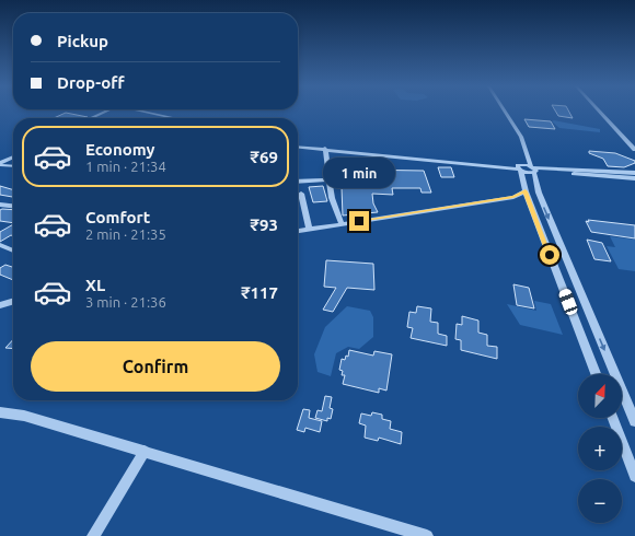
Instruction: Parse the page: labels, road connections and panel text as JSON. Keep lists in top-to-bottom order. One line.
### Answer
{"north":"top right","page":{"banner":["Pickup","Drop-off"],"list":[{"name":"Economy","note":"1 min · 21:34","value":"₹69"},{"name":"Comfort","note":"2 min · 21:35","value":"₹93"},{"name":"XL","note":"3 min · 21:36","value":"₹117"}],"bubble":"1 min","buttons":"Confirm","map_buttons":["+","−"]}}
